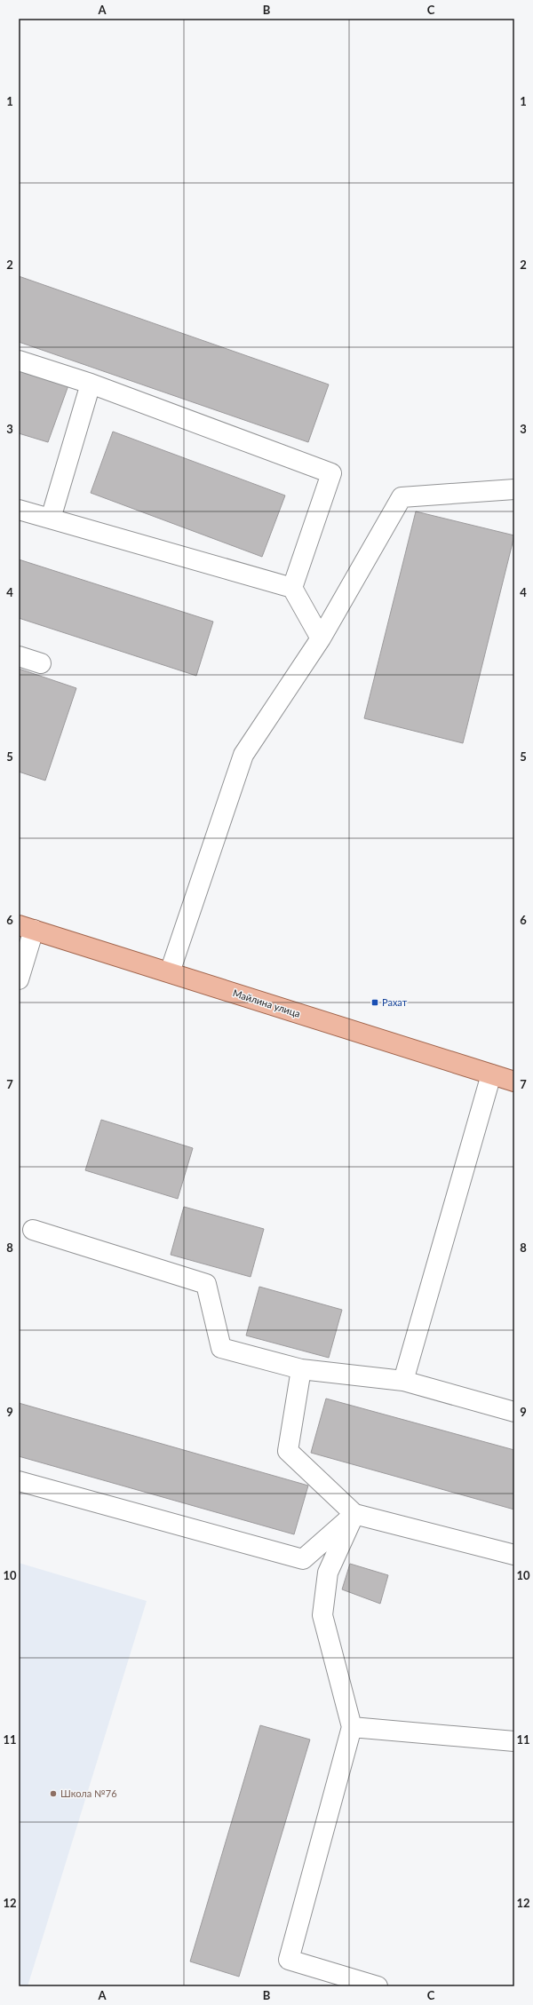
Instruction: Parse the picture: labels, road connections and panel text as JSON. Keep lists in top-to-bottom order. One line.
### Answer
{"streets":{"main road":["Майлина улица"]},"places":{"transit":["Рахат"],"other":["Школа №76"]},"grid":{"columns":["A","B","C"],"rows":["1","2","3","4","5","6","7","8","9","10","11","12"]}}
